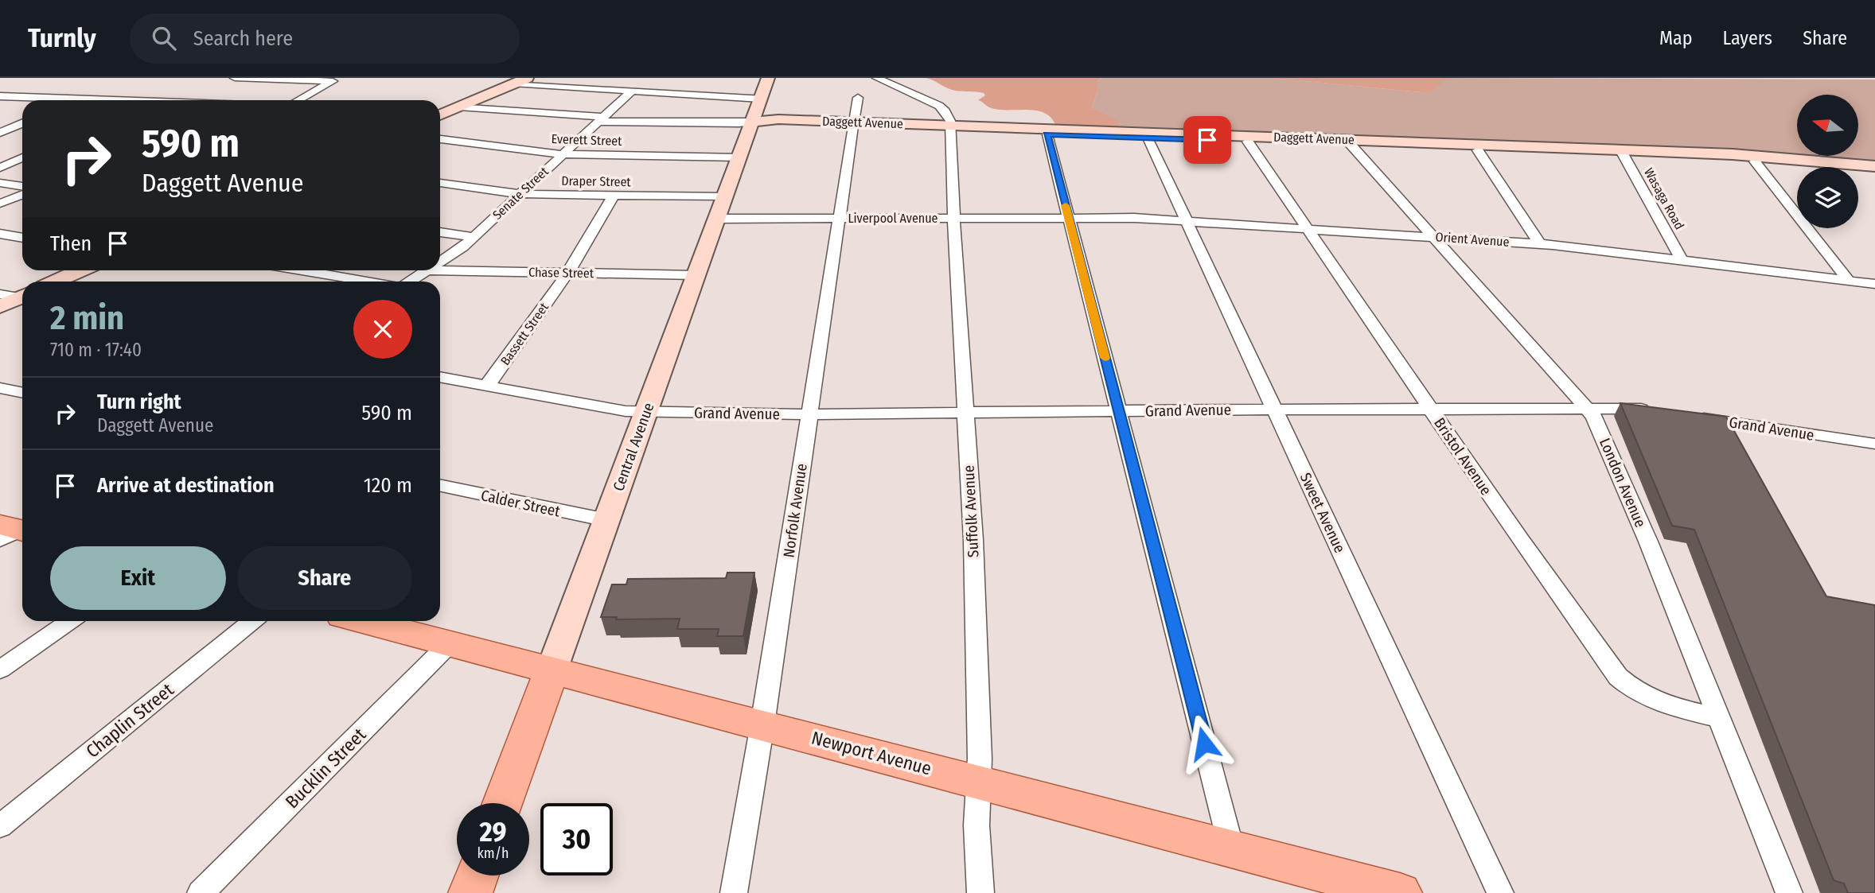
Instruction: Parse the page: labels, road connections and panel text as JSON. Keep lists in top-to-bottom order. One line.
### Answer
{"streets":{"main road":["Central Avenue","Newport Avenue"],"street":["Daggett Avenue","Everett Street","Draper Street","Senate Street","Wasaga Road","Liverpool Avenue","Orient Avenue","Chase Street","Bassett Street","Grand Avenue","Bristol Avenue","London Avenue","Calder Street","Norfolk Avenue","Suffolk Avenue","Sweet Avenue","Chaplin Street","Bucklin Street"]},"crossings":[["Daggett Avenue","Senate Street"],["Daggett Avenue","Wasaga Road"],["Daggett Avenue","Central Avenue"],["Daggett Avenue","Bristol Avenue"],["Daggett Avenue","London Avenue"],["Daggett Avenue","Norfolk Avenue"],["Daggett Avenue","Suffolk Avenue"],["Daggett Avenue","Sweet Avenue"],["Everett Street","Senate Street"],["Everett Street","Central Avenue"],["Draper Street","Senate Street"],["Draper Street","Bassett Street"],["Draper Street","Central Avenue"],["Senate Street","Chase Street"],["Wasaga Road","Orient Avenue"],["Liverpool Avenue","Orient Avenue"],["Liverpool Avenue","Central Avenue"],["Liverpool Avenue","Norfolk Avenue"],["Liverpool Avenue","Suffolk Avenue"],["Orient Avenue","Bristol Avenue"],["Orient Avenue","London Avenue"],["Orient Avenue","Sweet Avenue"],["Chase Street","Bassett Street"],["Chase Street","Central Avenue"],["Bassett Street","Grand Avenue"],["Grand Avenue","Central Avenue"],["Grand Avenue","Bristol Avenue"],["Grand Avenue","London Avenue"],["Grand Avenue","Norfolk Avenue"],["Grand Avenue","Suffolk Avenue"],["Grand Avenue","Sweet Avenue"],["Central Avenue","Calder Street"],["Central Avenue","Newport Avenue"],["Bristol Avenue","London Avenue"],["Norfolk Avenue","Newport Avenue"],["Suffolk Avenue","Newport Avenue"],["Newport Avenue","Bucklin Street"]],"north":"left","page":{"header":"Turnly","search":"Search here","nav":["Map","Layers","Share"],"turn":["590 m","Daggett Avenue"],"then":"Then","heading":["2 min","710 m · 17:40"],"list":[{"name":"Turn right","note":"Daggett Avenue","value":"590 m"},{"name":"Arrive at destination","value":"120 m"}],"buttons":["Exit","Share"],"speed":"29 km/h","limit":"30"}}
